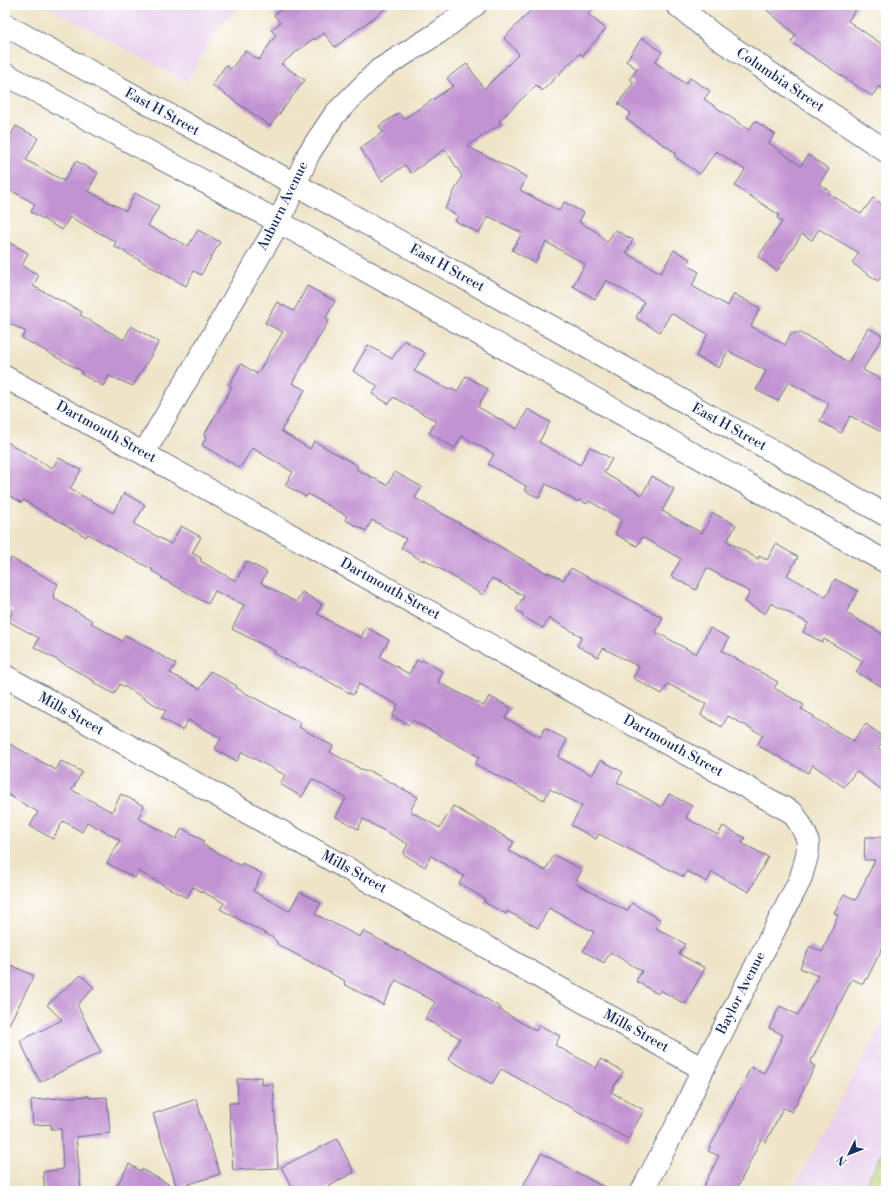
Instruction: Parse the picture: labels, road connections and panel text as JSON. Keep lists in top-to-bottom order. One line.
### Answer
{"streets":{"street":["Columbia Street","East H Street","Auburn Avenue","Dartmouth Street","Mills Street","Baylor Avenue"]},"crossings":[["East H Street","Auburn Avenue"],["Auburn Avenue","Dartmouth Street"],["Dartmouth Street","Baylor Avenue"],["Mills Street","Baylor Avenue"]],"north":"bottom left"}
